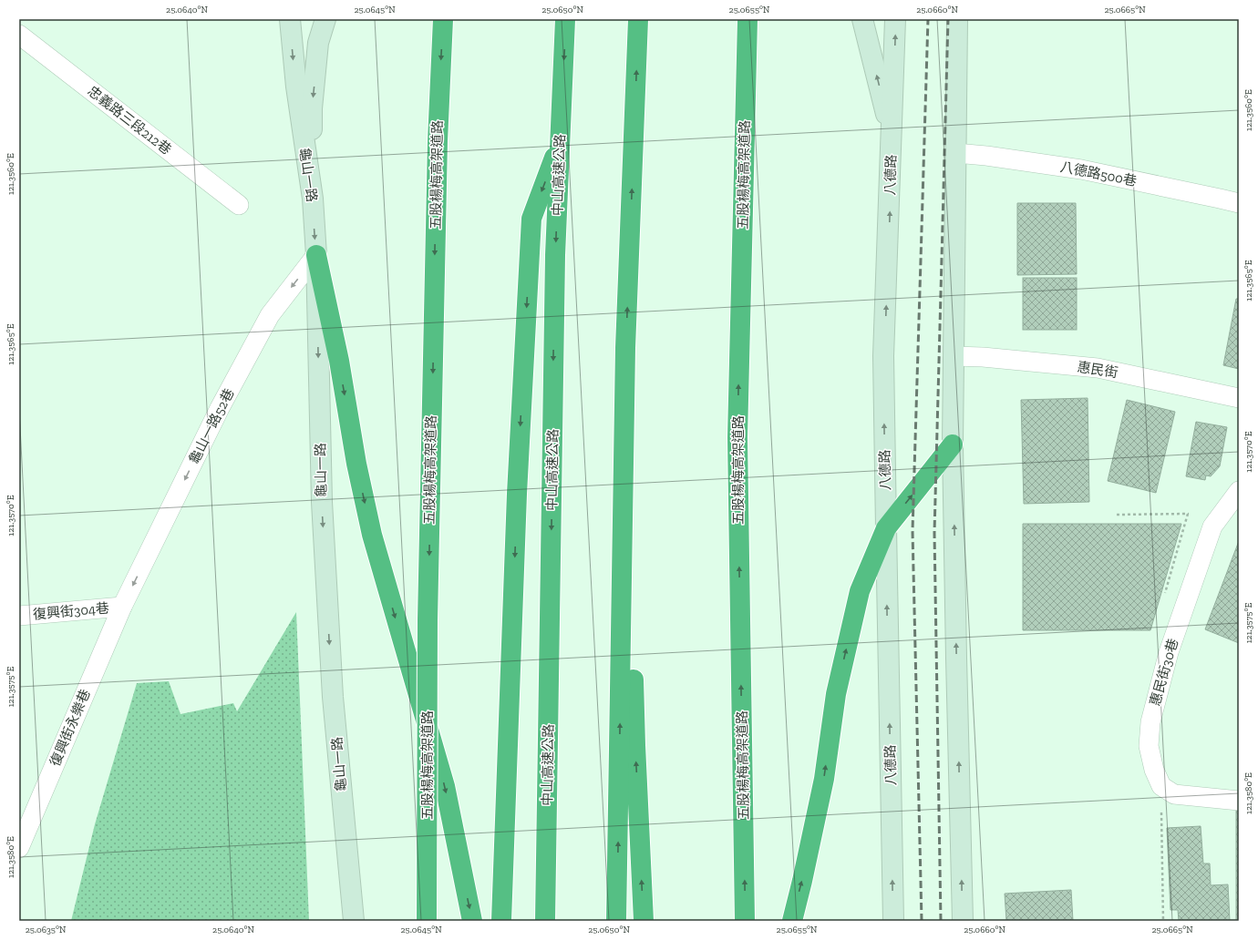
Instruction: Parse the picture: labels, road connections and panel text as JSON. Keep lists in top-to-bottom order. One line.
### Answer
{"streets":{"highway":["五股楊梅高架道路","中山高速公路"],"street":["忠義路三段212巷","八德路500巷","龜山一路","八德路","惠民街","龜山一路52巷","復興街304巷","惠民街30巷","復興街永樂巷"]},"crossings":[["龜山一路","龜山一路52巷"],["龜山一路52巷","復興街304巷"],["龜山一路52巷","復興街永樂巷"],["復興街304巷","復興街永樂巷"]],"one_way":["龜山一路","龜山一路52巷"],"coordinates":["25.0640°N","25.0645°N","25.0650°N","25.0655°N","25.0660°N","25.0665°N","121.3560°E","121.3565°E","121.3570°E","121.3575°E","121.3580°E","25.0635°N"]}
